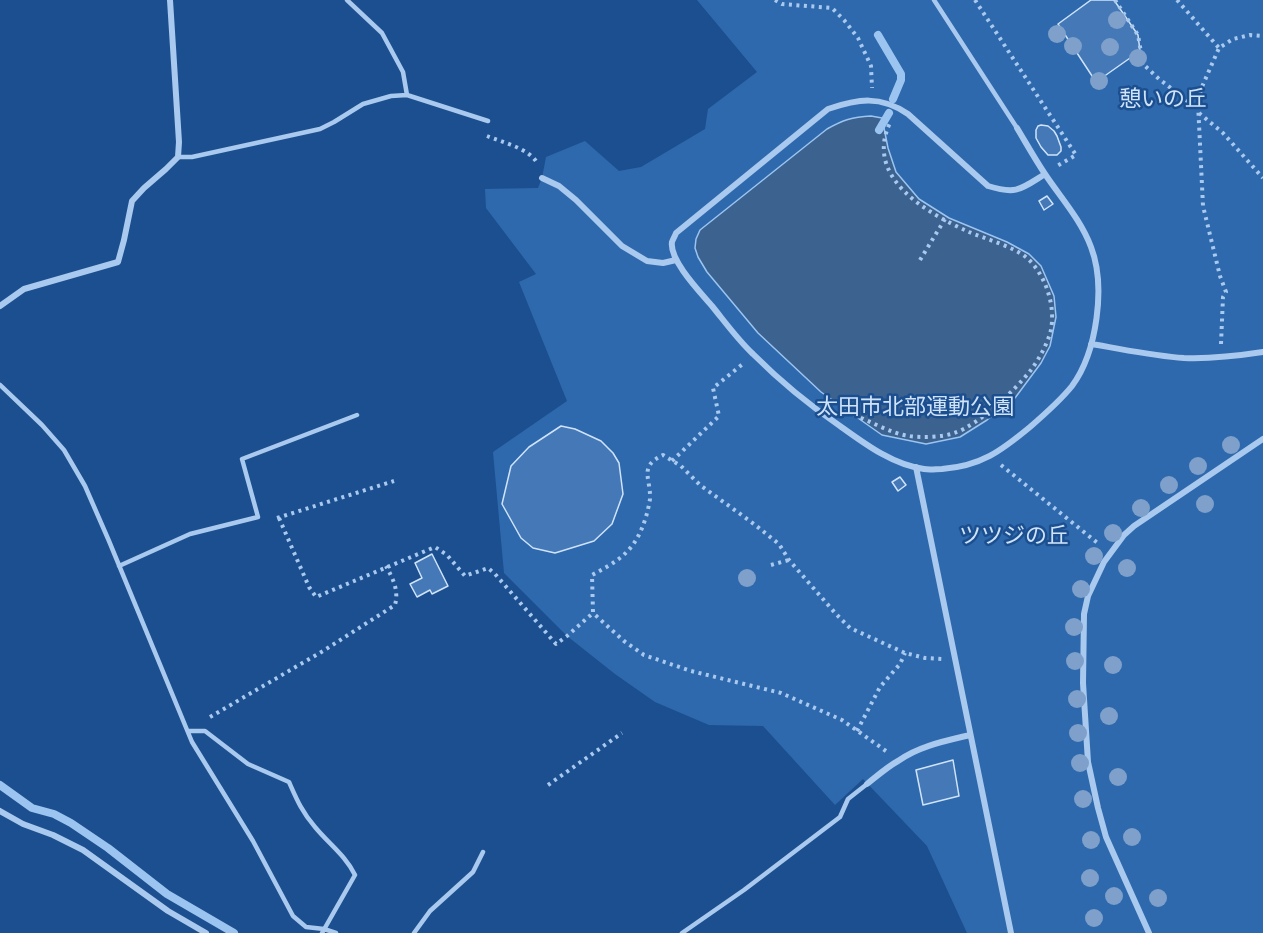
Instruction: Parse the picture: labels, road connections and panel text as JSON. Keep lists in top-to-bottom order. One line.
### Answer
{"parks":["憩いの丘","太田市北部運動公園","ツツジの丘"]}
